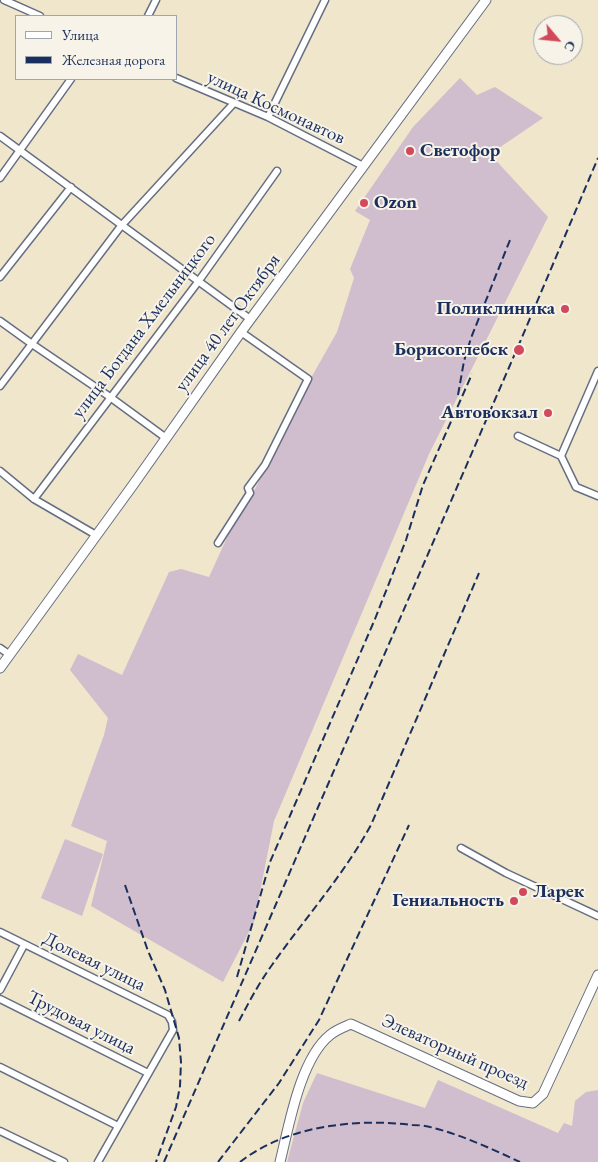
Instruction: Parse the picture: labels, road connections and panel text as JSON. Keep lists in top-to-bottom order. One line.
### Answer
{"streets":{"street":["улица Космонавтов","улица 40 лет Октября","улица Богдана Хмельницкого","Долевая улица","Трудовая улица","Элеваторный проезд"]},"crossings":[["улица Космонавтов","улица 40 лет Октября"],["Долевая улица","Трудовая улица"]],"places":["Светофор","Ozon","Поликлиника","Борисоглебск","Автовокзал","Ларек","Гениальность"],"legend":["Улица","Железная дорога"],"north":"bottom right"}
